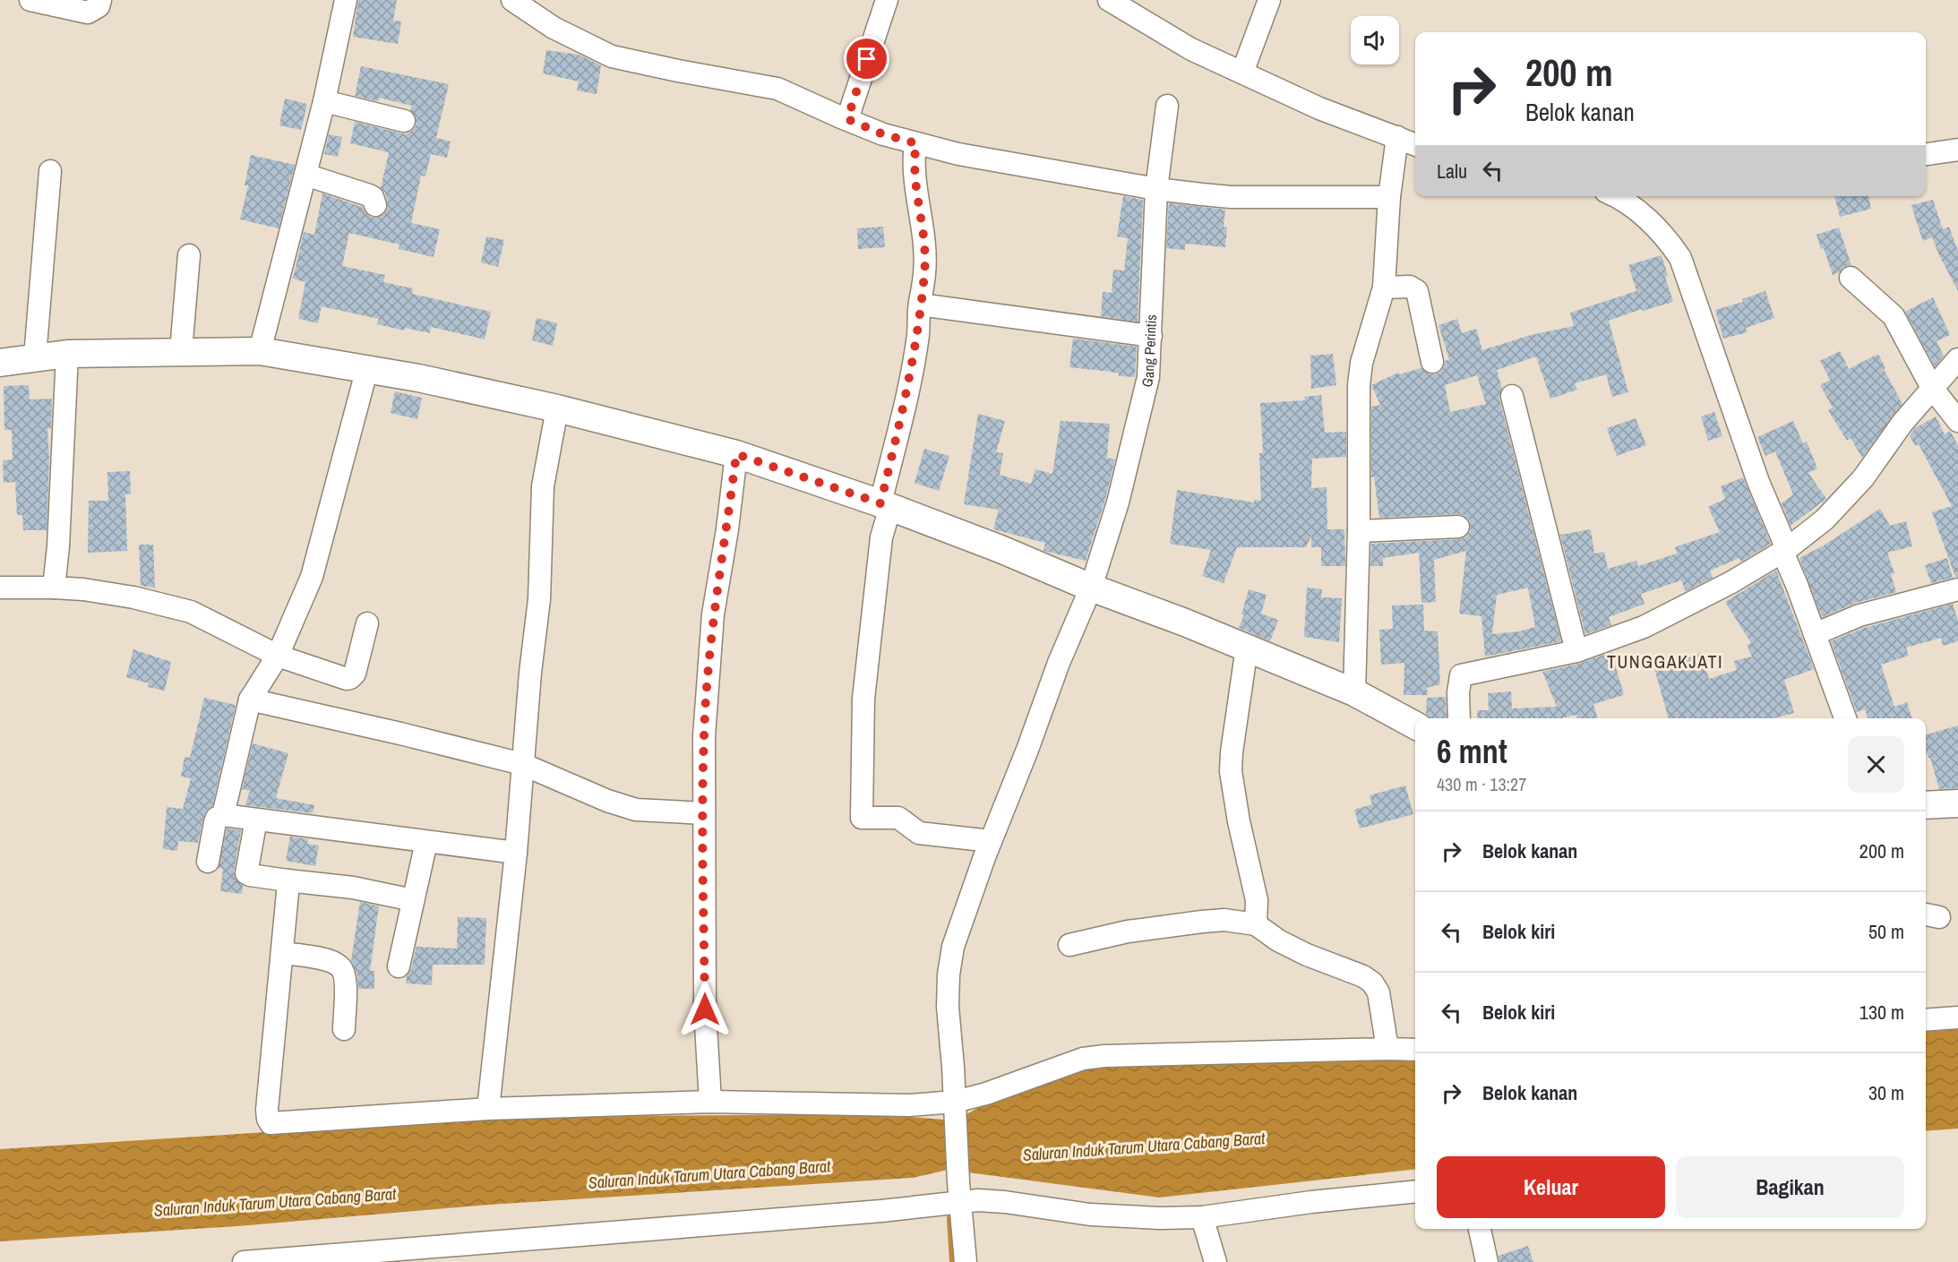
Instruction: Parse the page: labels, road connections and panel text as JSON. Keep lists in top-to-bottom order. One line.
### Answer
{"streets":{"street":["Gang Perintis"]},"districts":["TUNGGAKJATI"],"water":["Saluran Induk Tarum Utara Cabang Barat"],"page":{"turn":["200 m","Belok kanan"],"then":"Lalu","heading":["6 mnt","430 m · 13:27"],"list":[{"name":"Belok kanan","value":"200 m"},{"name":"Belok kiri","value":"50 m"},{"name":"Belok kiri","value":"130 m"},{"name":"Belok kanan","value":"30 m"}],"buttons":["Keluar","Bagikan"]}}
